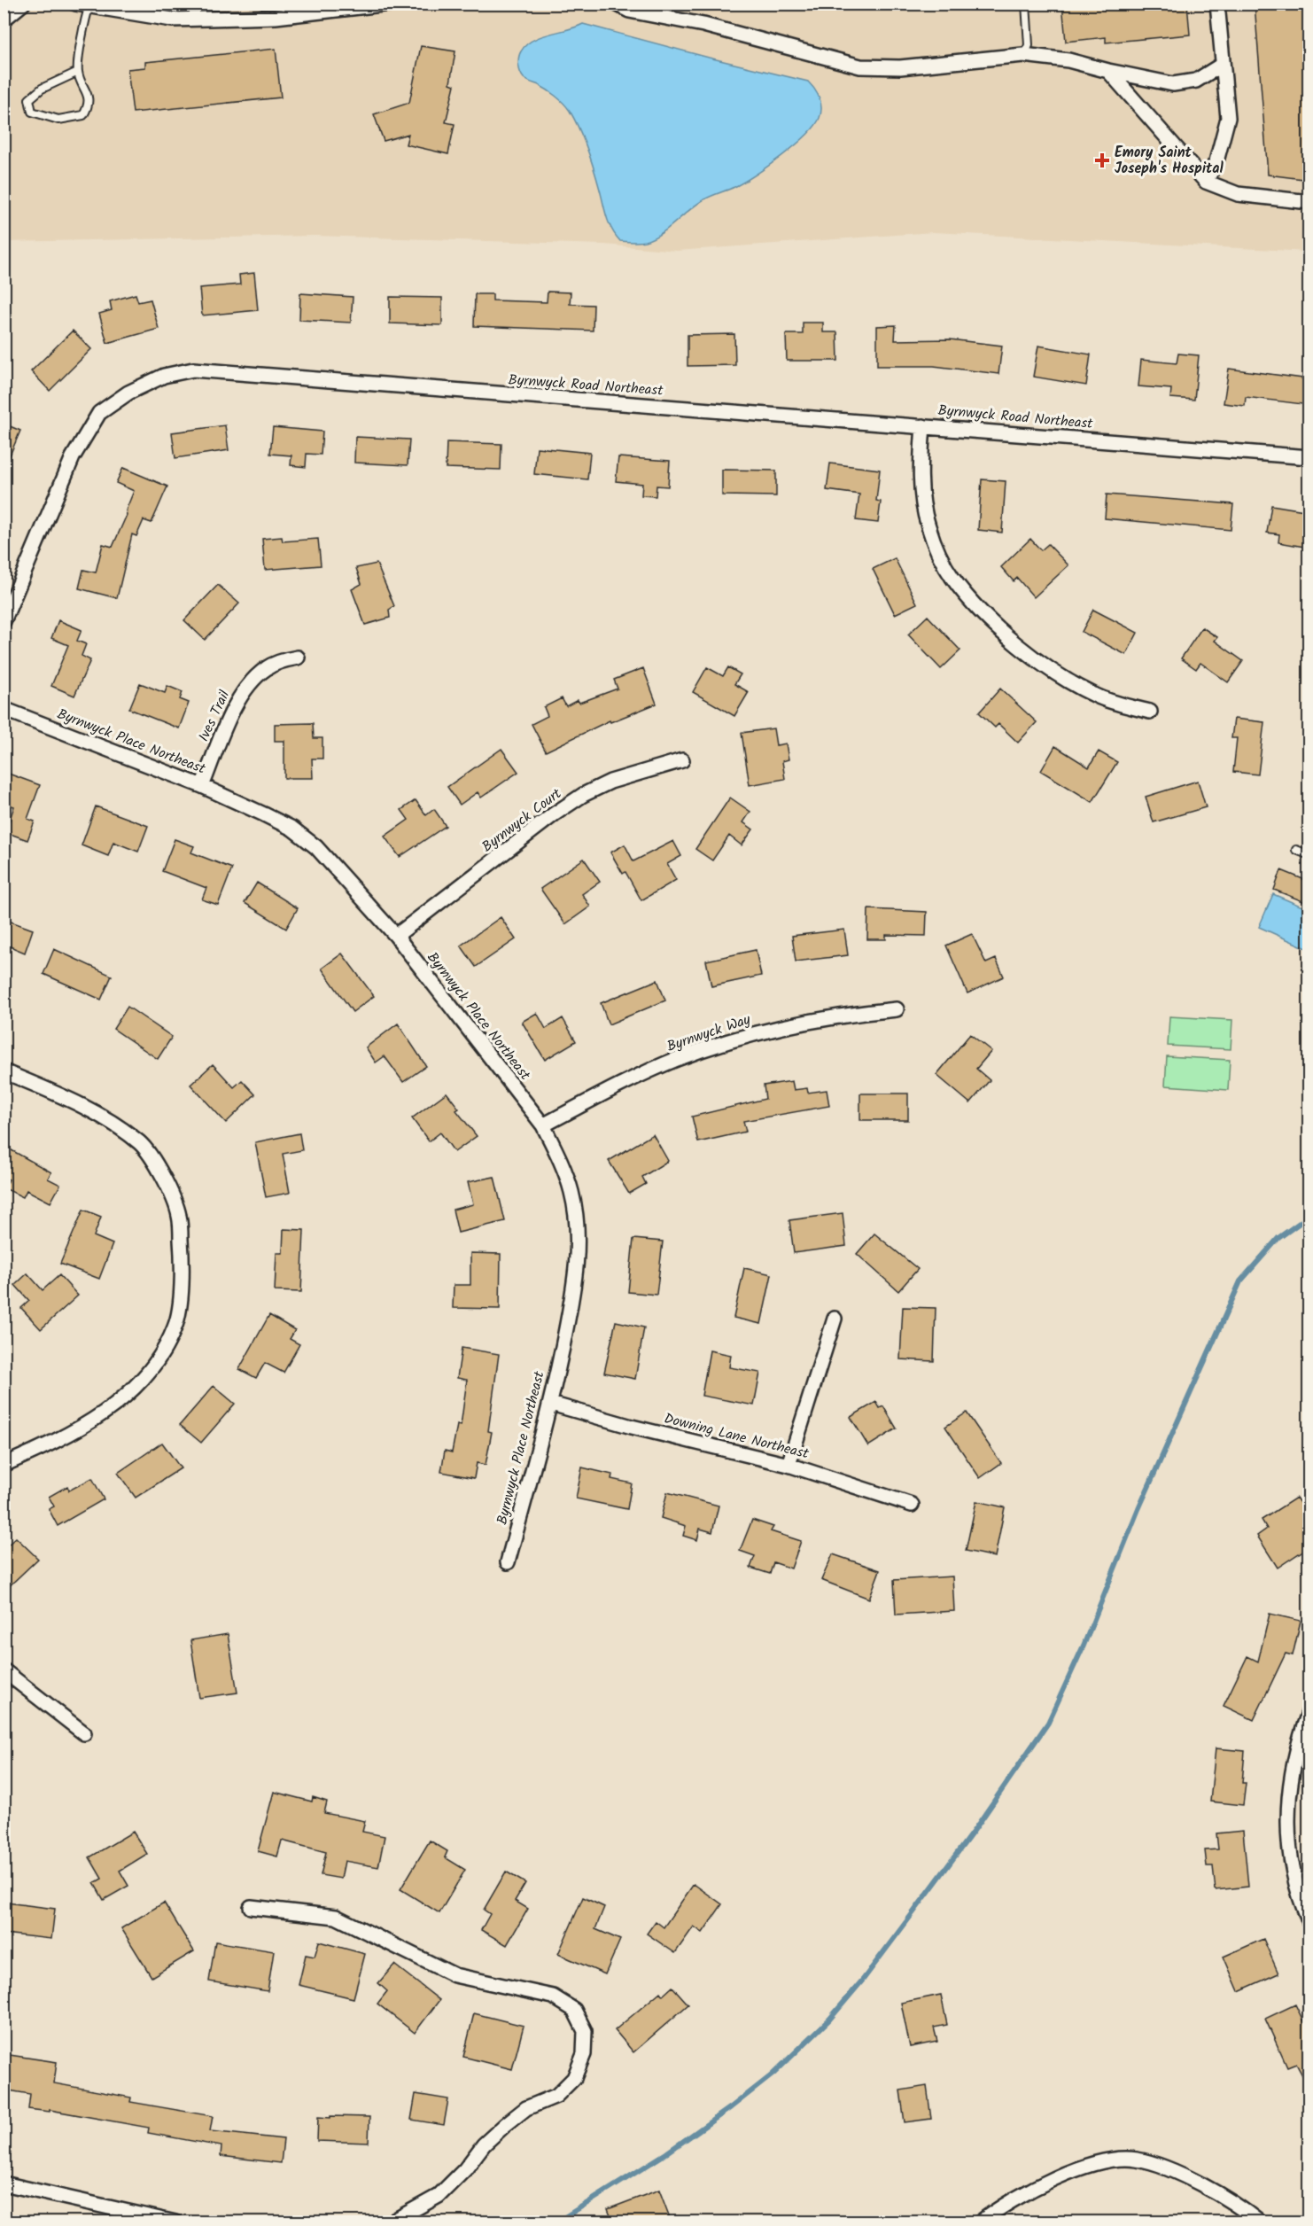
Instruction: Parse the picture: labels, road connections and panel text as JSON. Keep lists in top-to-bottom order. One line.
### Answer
{"streets":{"street":["Byrnwyck Road Northeast","Ives Trail","Byrnwyck Place Northeast","Byrnwyck Court","Byrnwyck Way","Downing Lane Northeast"]},"crossings":[["Ives Trail","Byrnwyck Place Northeast"],["Byrnwyck Place Northeast","Byrnwyck Court"],["Byrnwyck Place Northeast","Byrnwyck Way"],["Byrnwyck Place Northeast","Downing Lane Northeast"]],"places":{"health":["Emory Saint Joseph's Hospital"]}}
